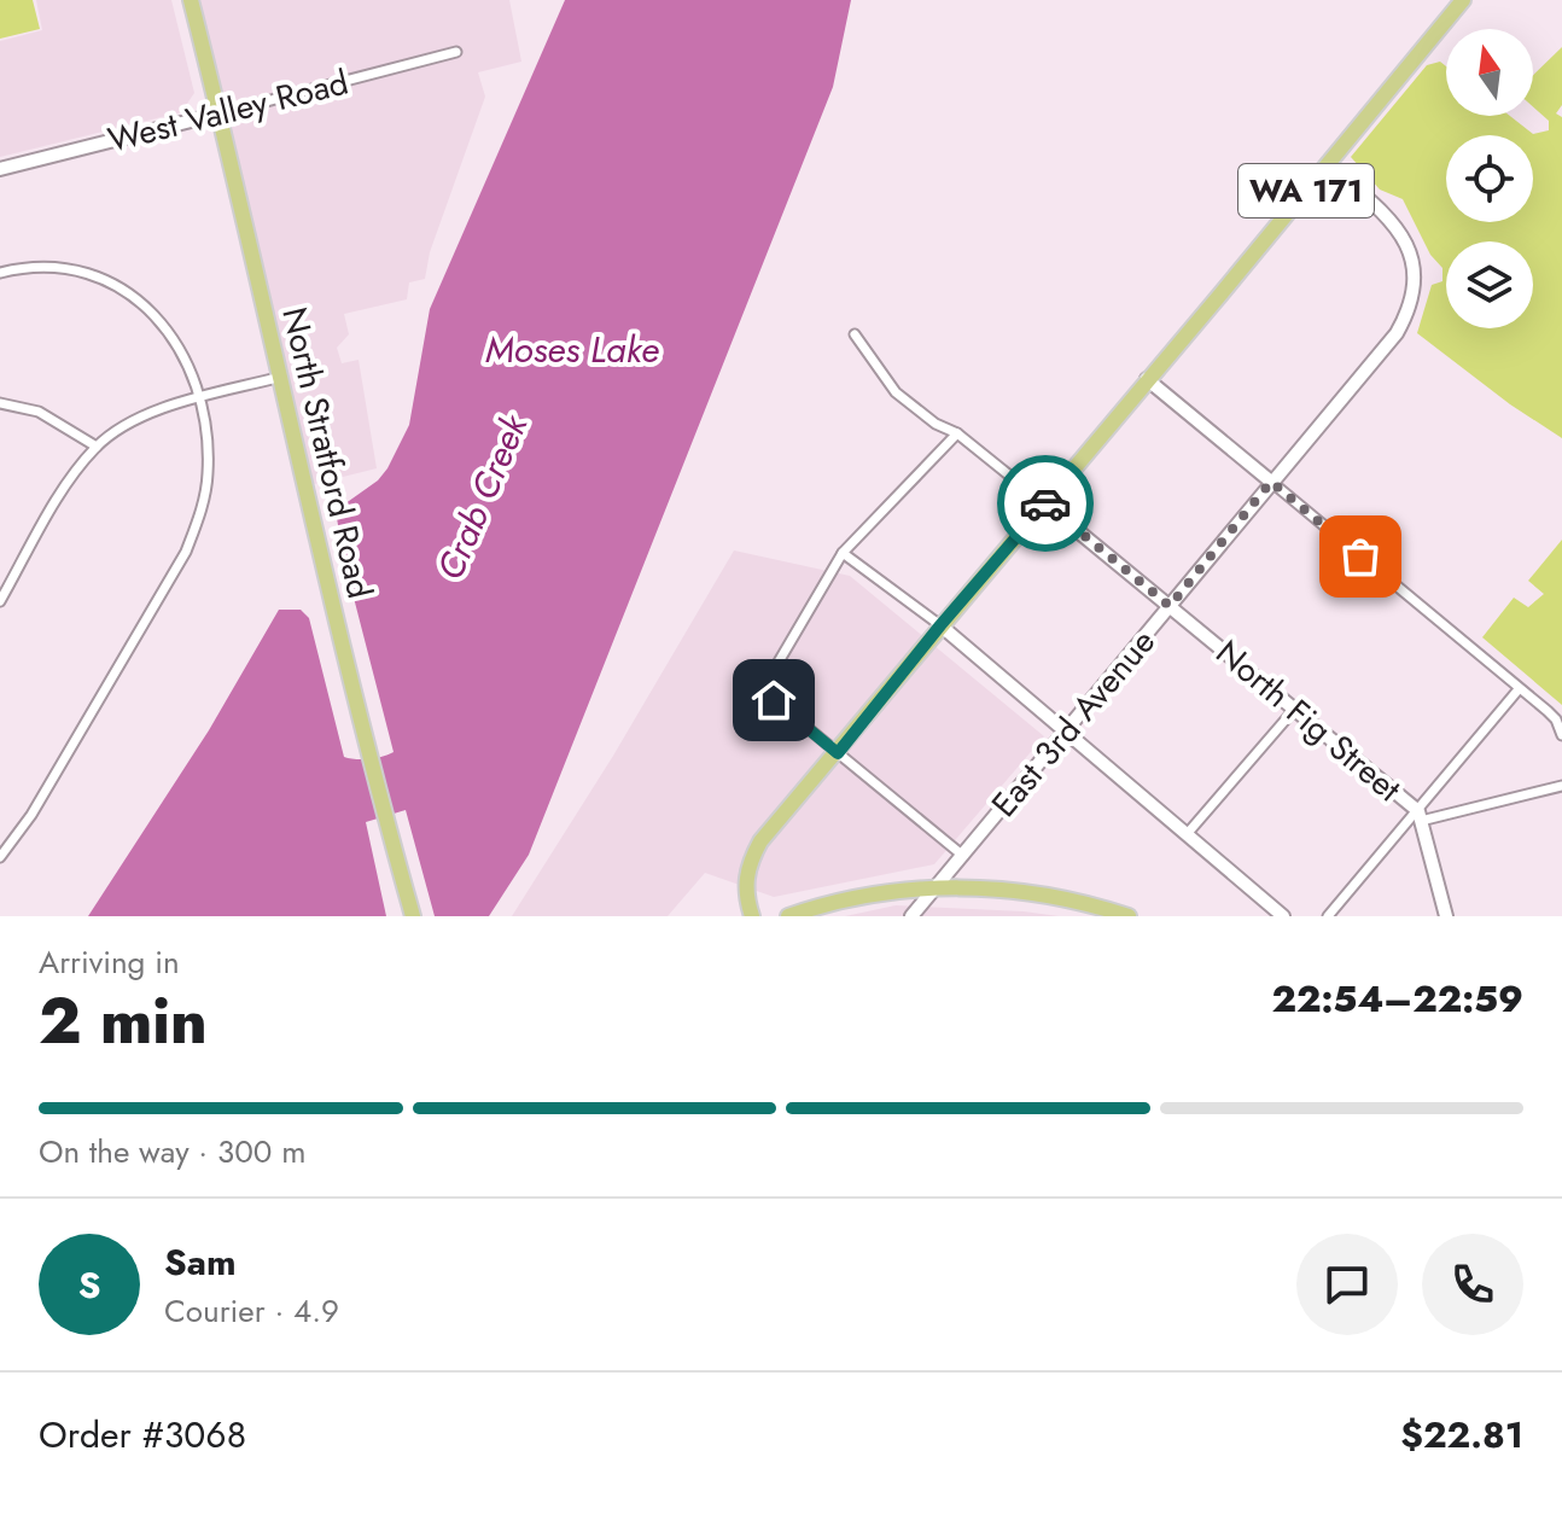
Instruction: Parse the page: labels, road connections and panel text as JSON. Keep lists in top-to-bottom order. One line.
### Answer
{"streets":{"main road":["West Valley Road","WA 171","North Stratford Road","North Fig Street","East 3rd Avenue"]},"crossings":[["West Valley Road","North Stratford Road"],["WA 171","North Fig Street"],["WA 171","East 3rd Avenue"],["North Fig Street","East 3rd Avenue"]],"water":["Moses Lake","Crab Creek"],"north":"top","page":{"heading":["2 min","Arriving in","22:54–22:59"],"panel":["Sam","Courier · 4.9","Order #3068","$22.81"],"bar":"On the way · 300 m","round":"S"}}
